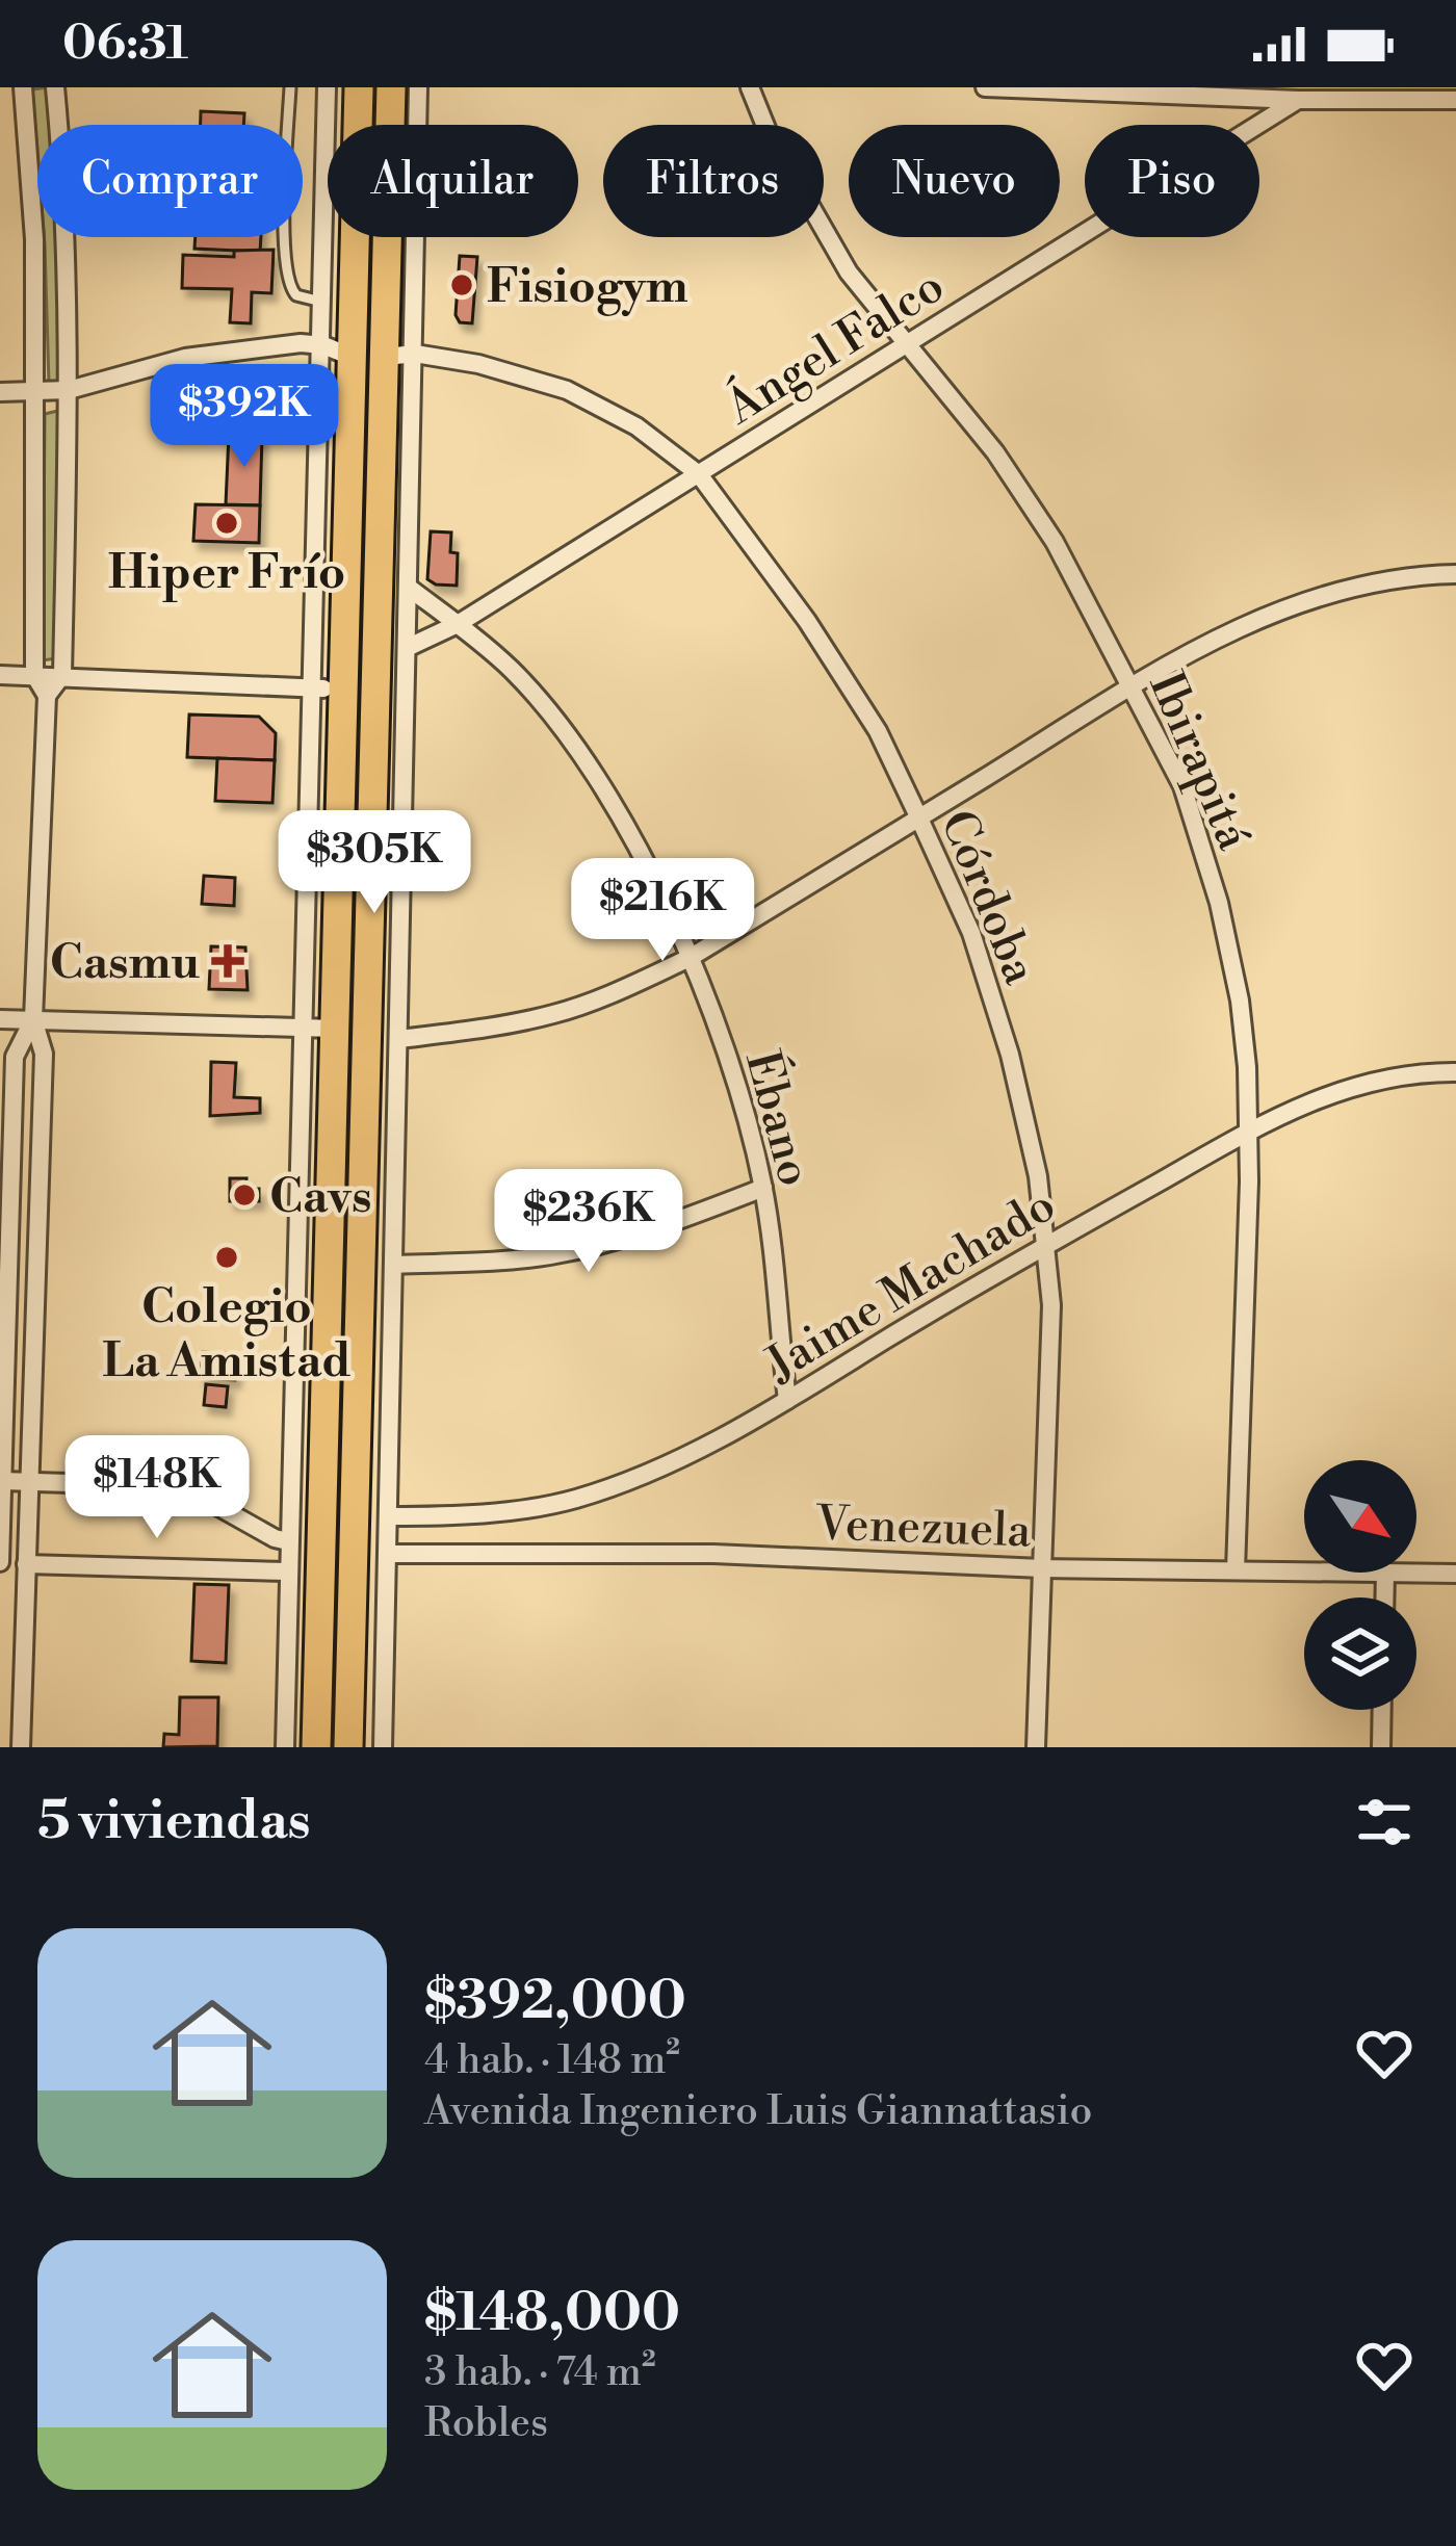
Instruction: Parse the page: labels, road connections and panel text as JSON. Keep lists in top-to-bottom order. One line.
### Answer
{"streets":{"street":["Ángel Falco","Ibirapitá","Córdoba","Ébano","Jaime Machado","Venezuela"]},"crossings":[["Ángel Falco","Ibirapitá"],["Ángel Falco","Córdoba"],["Ángel Falco","Ébano"],["Ibirapitá","Jaime Machado"],["Ibirapitá","Venezuela"],["Córdoba","Jaime Machado"],["Córdoba","Venezuela"],["Ébano","Jaime Machado"]],"places":{"other":["Fisiogym","Hiper Frío","Cavs","Colegio La Amistad"],"health":["Casmu"]},"north":"bottom right","page":{"status":"06:31","chip":["Comprar","Alquilar","Filtros","Nuevo","Piso"],"price":["$392K","$305K","$216K","$236K","$148K"],"heading":"5 viviendas","list":[{"name":"$392,000","note":"4 hab. · 148 m² · Avenida Ingeniero Luis Giannattasio"},{"name":"$148,000","note":"3 hab. · 74 m² · Robles"}]}}
